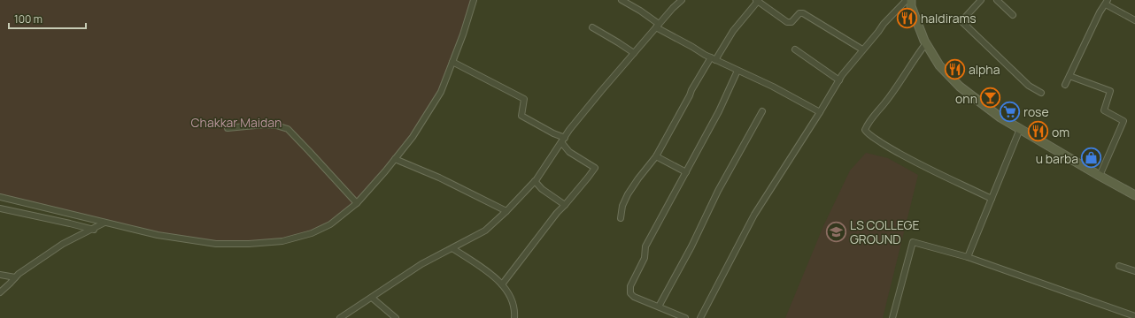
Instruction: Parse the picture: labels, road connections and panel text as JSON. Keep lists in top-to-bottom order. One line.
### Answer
{"parks":["Chakkar Maidan"],"places":{"restaurant":["haldirams","alpha","om"],"bar":["onn"],"supermarket":["rose"],"shop":["u barba"],"school or university":["LS COLLEGE GROUND"]},"scale_bar":"100 m"}
